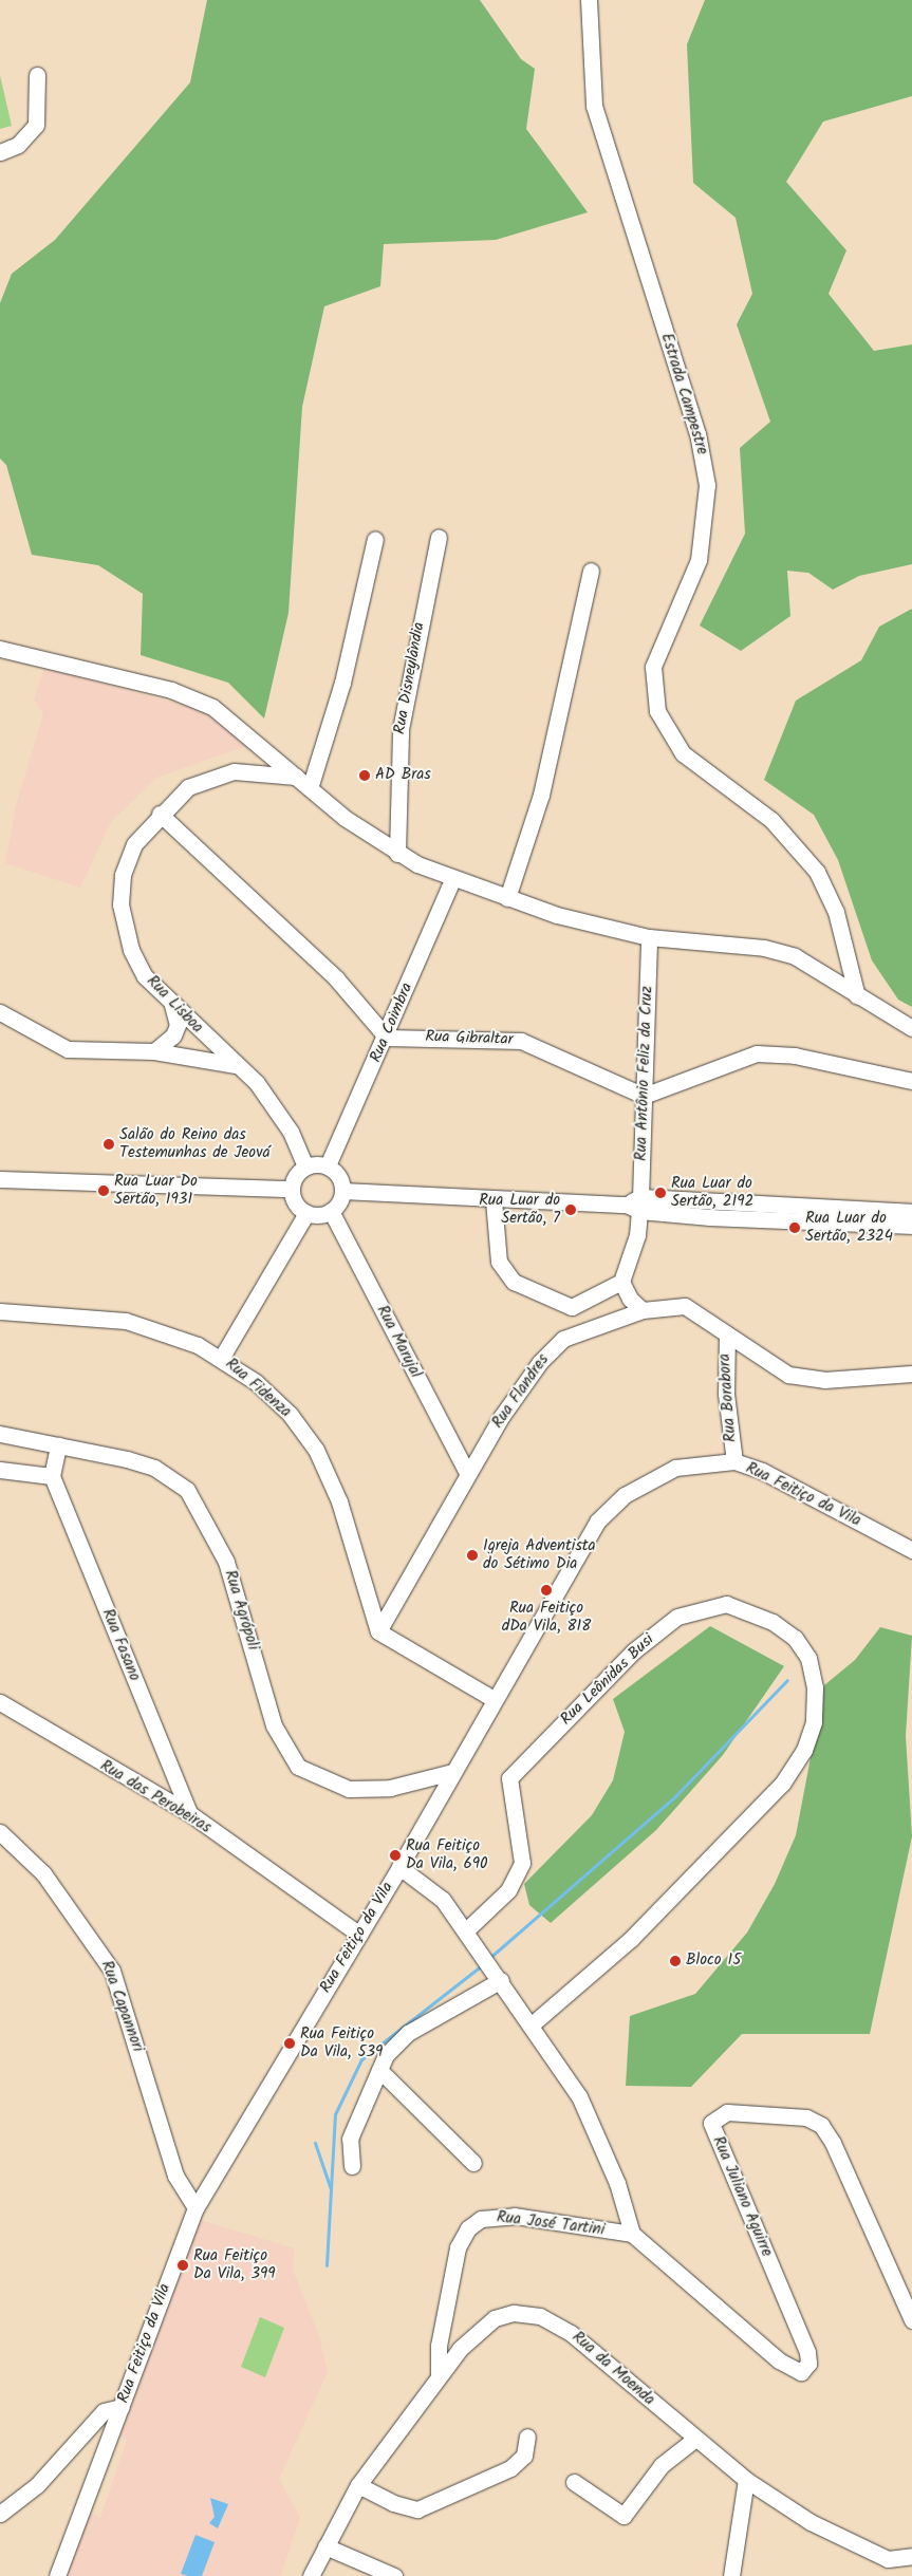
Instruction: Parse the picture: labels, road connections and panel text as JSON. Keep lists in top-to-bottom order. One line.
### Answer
{"streets":{"street":["Estrada Campestre","Rua Disneylândia","Rua Lisboa","Rua Coimbra","Rua Gibraltar","Rua Antônio Feliz da Cruz","Rua Marujal","Rua Fidenza","Rua Flandres","Rua Borabora","Rua Feitiço da Vila","Rua Agrópoli","Rua Fasano","Rua Leônidas Busi","Rua das Perobeiras","Rua Capannori","Rua Juliano Aguirre","Rua José Tartini","Rua da Moenda"]},"crossings":[["Rua Lisboa","Rua Coimbra"],["Rua Lisboa","Rua Marujal"],["Rua Coimbra","Rua Gibraltar"],["Rua Coimbra","Rua Marujal"],["Rua Gibraltar","Rua Antônio Feliz da Cruz"],["Rua Marujal","Rua Flandres"],["Rua Fidenza","Rua Flandres"],["Rua Flandres","Rua Borabora"],["Rua Borabora","Rua Feitiço da Vila"],["Rua Feitiço da Vila","Rua Agrópoli"],["Rua Feitiço da Vila","Rua das Perobeiras"],["Rua Feitiço da Vila","Rua Capannori"],["Rua Fasano","Rua das Perobeiras"],["Rua Juliano Aguirre","Rua José Tartini"],["Rua José Tartini","Rua da Moenda"]],"places":["AD Bras","Salão do Reino das Testemunhas de Jeová","Rua Luar Do Sertão, 1931","Rua Luar do Sertão, 2192","Rua Luar do Sertão, 7","Rua Luar do Sertão, 2324","Igreja Adventista do Sétimo Dia","Rua Feitiço dDa Vila, 818","Rua Feitiço Da Vila, 690","Bloco 15","Rua Feitiço Da Vila, 539","Rua Feitiço Da Vila, 399"]}
